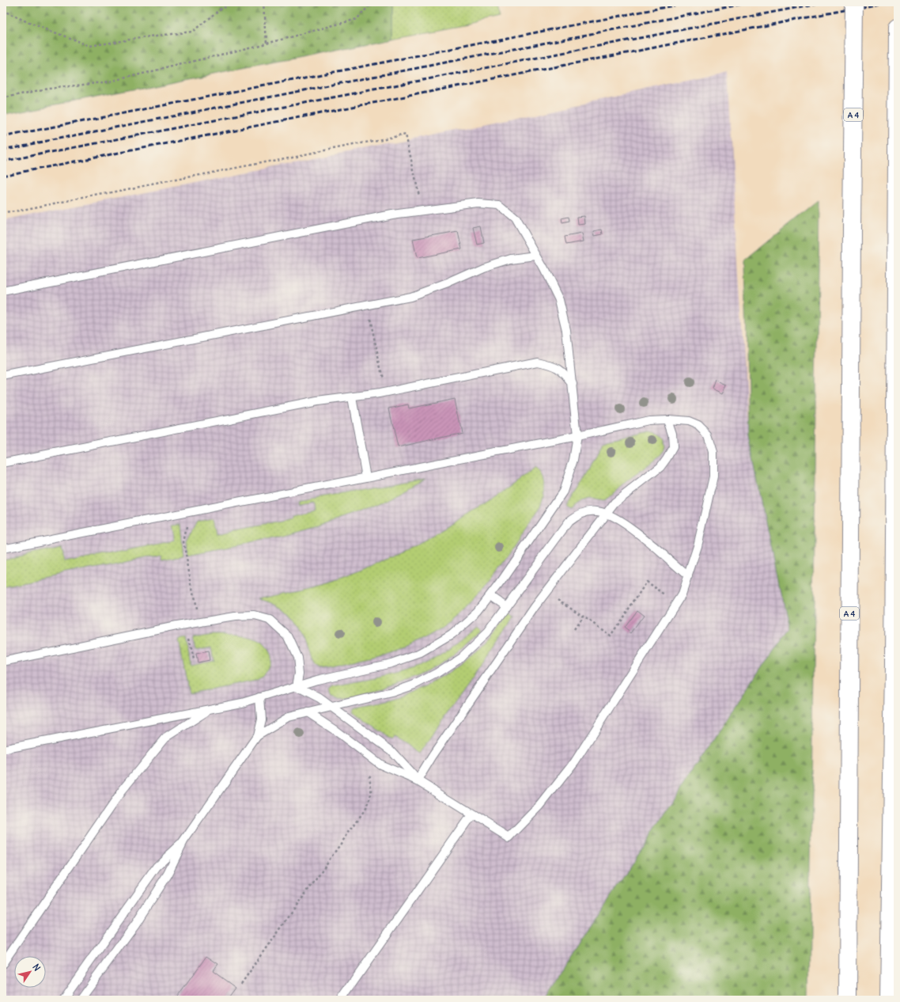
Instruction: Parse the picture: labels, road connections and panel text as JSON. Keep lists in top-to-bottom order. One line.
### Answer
{"streets":{"highway":["A 4"]},"north":"top right"}
